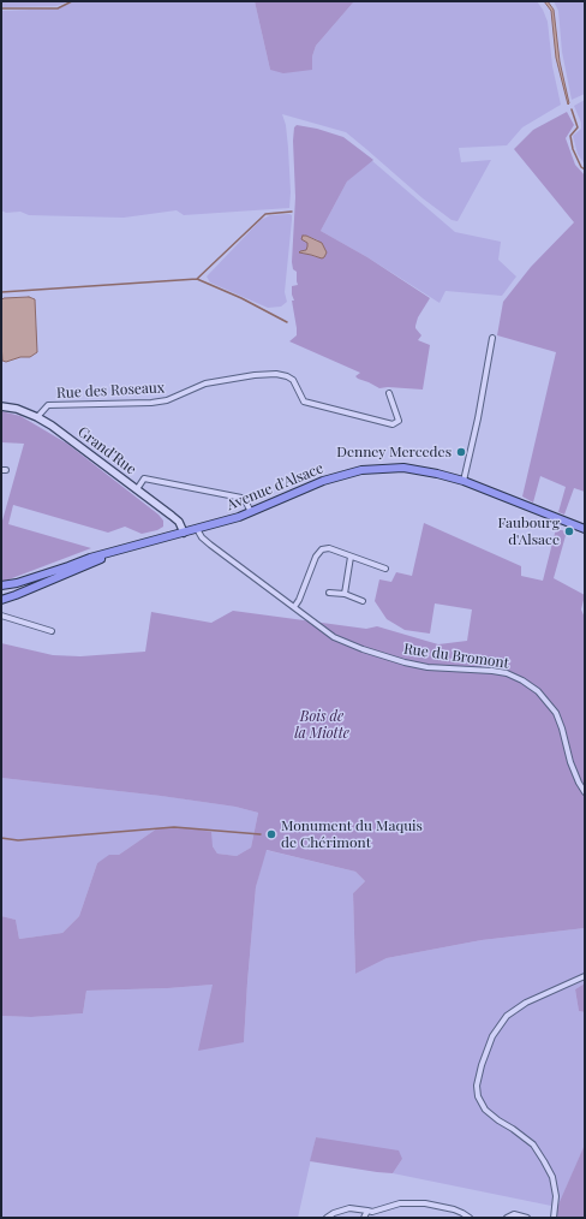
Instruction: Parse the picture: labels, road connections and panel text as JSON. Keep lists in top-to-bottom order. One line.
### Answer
{"streets":{"main road":["Avenue d'Alsace"],"street":["Rue des Roseaux","Grand'Rue","Rue du Bromont"]},"crossings":[["Rue des Roseaux","Grand'Rue"],["Grand'Rue","Avenue d'Alsace"],["Avenue d'Alsace","Rue du Bromont"]],"parks":["Bois de la Miotte"],"places":["Denney Mercedes","Faubourg d'Alsace","Monument du Maquis de Chérimont"]}
